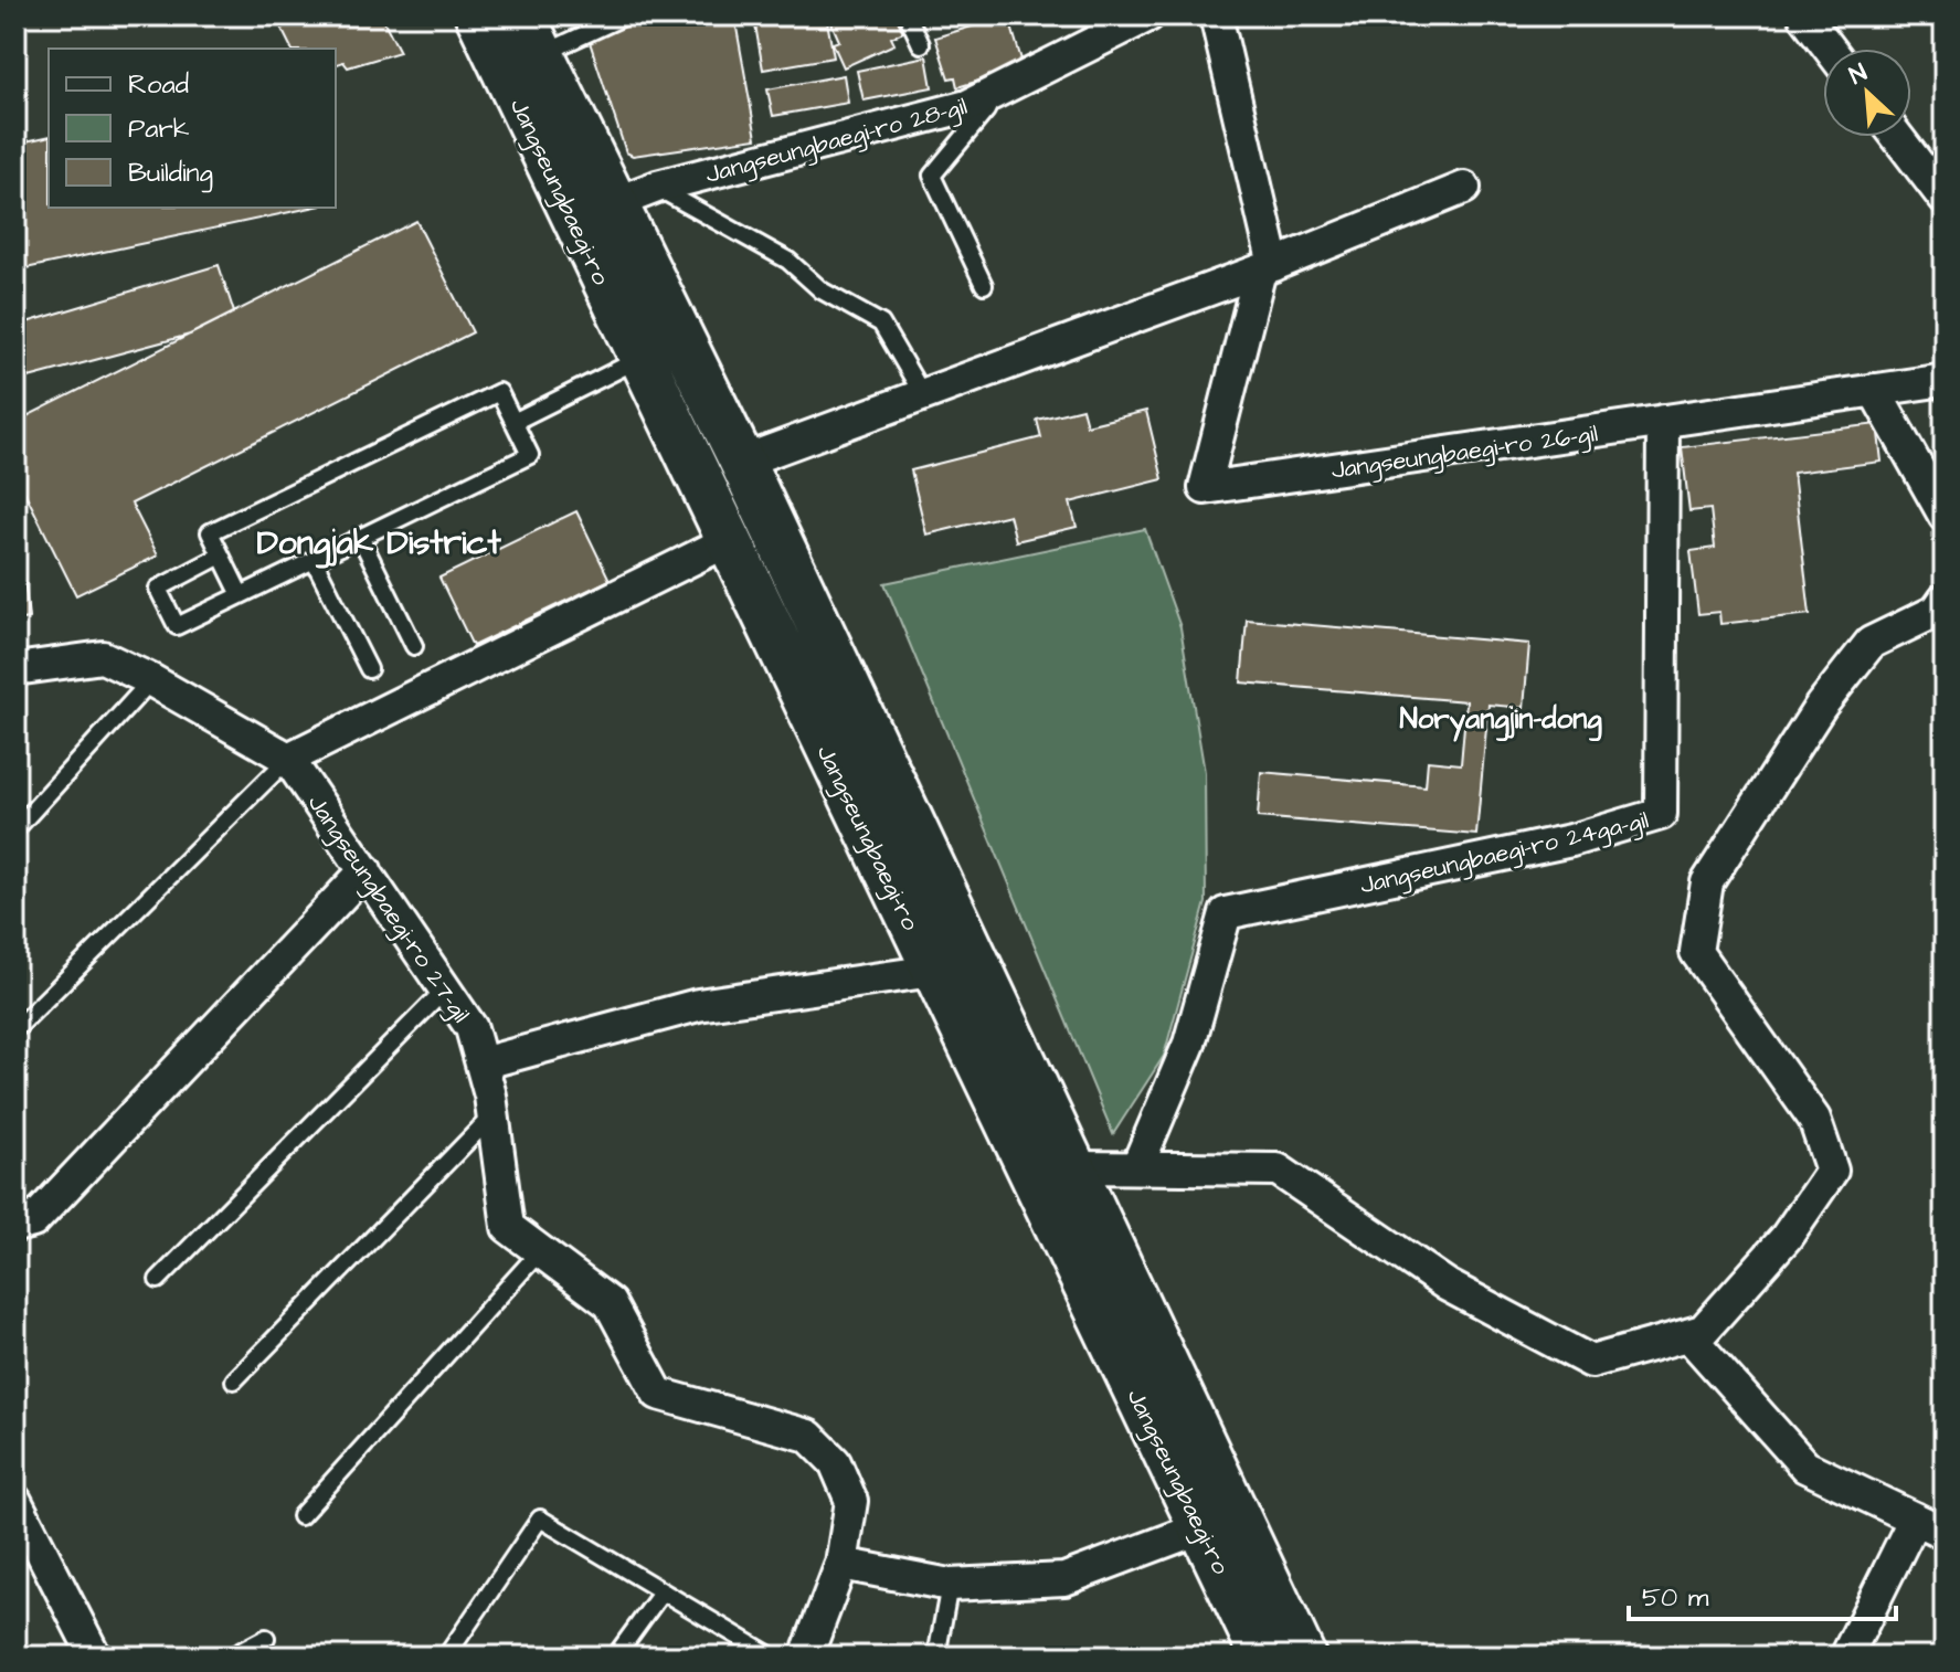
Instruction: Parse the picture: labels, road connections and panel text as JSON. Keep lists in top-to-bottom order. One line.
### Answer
{"streets":{"street":["Jangseungbaegi-ro 28-gil","Jangseungbaegi-ro","Jangseungbaegi-ro 26-gil","Jangseungbaegi-ro 24ga-gil","Jangseungbaegi-ro 27-gil"]},"crossings":[["Jangseungbaegi-ro 28-gil","Jangseungbaegi-ro"],["Jangseungbaegi-ro 26-gil","Jangseungbaegi-ro 24ga-gil"]],"districts":["Dongjak District","Noryangjin-dong"],"legend":["Road","Park","Building"],"scale_bar":"50 m","north":"top left"}
